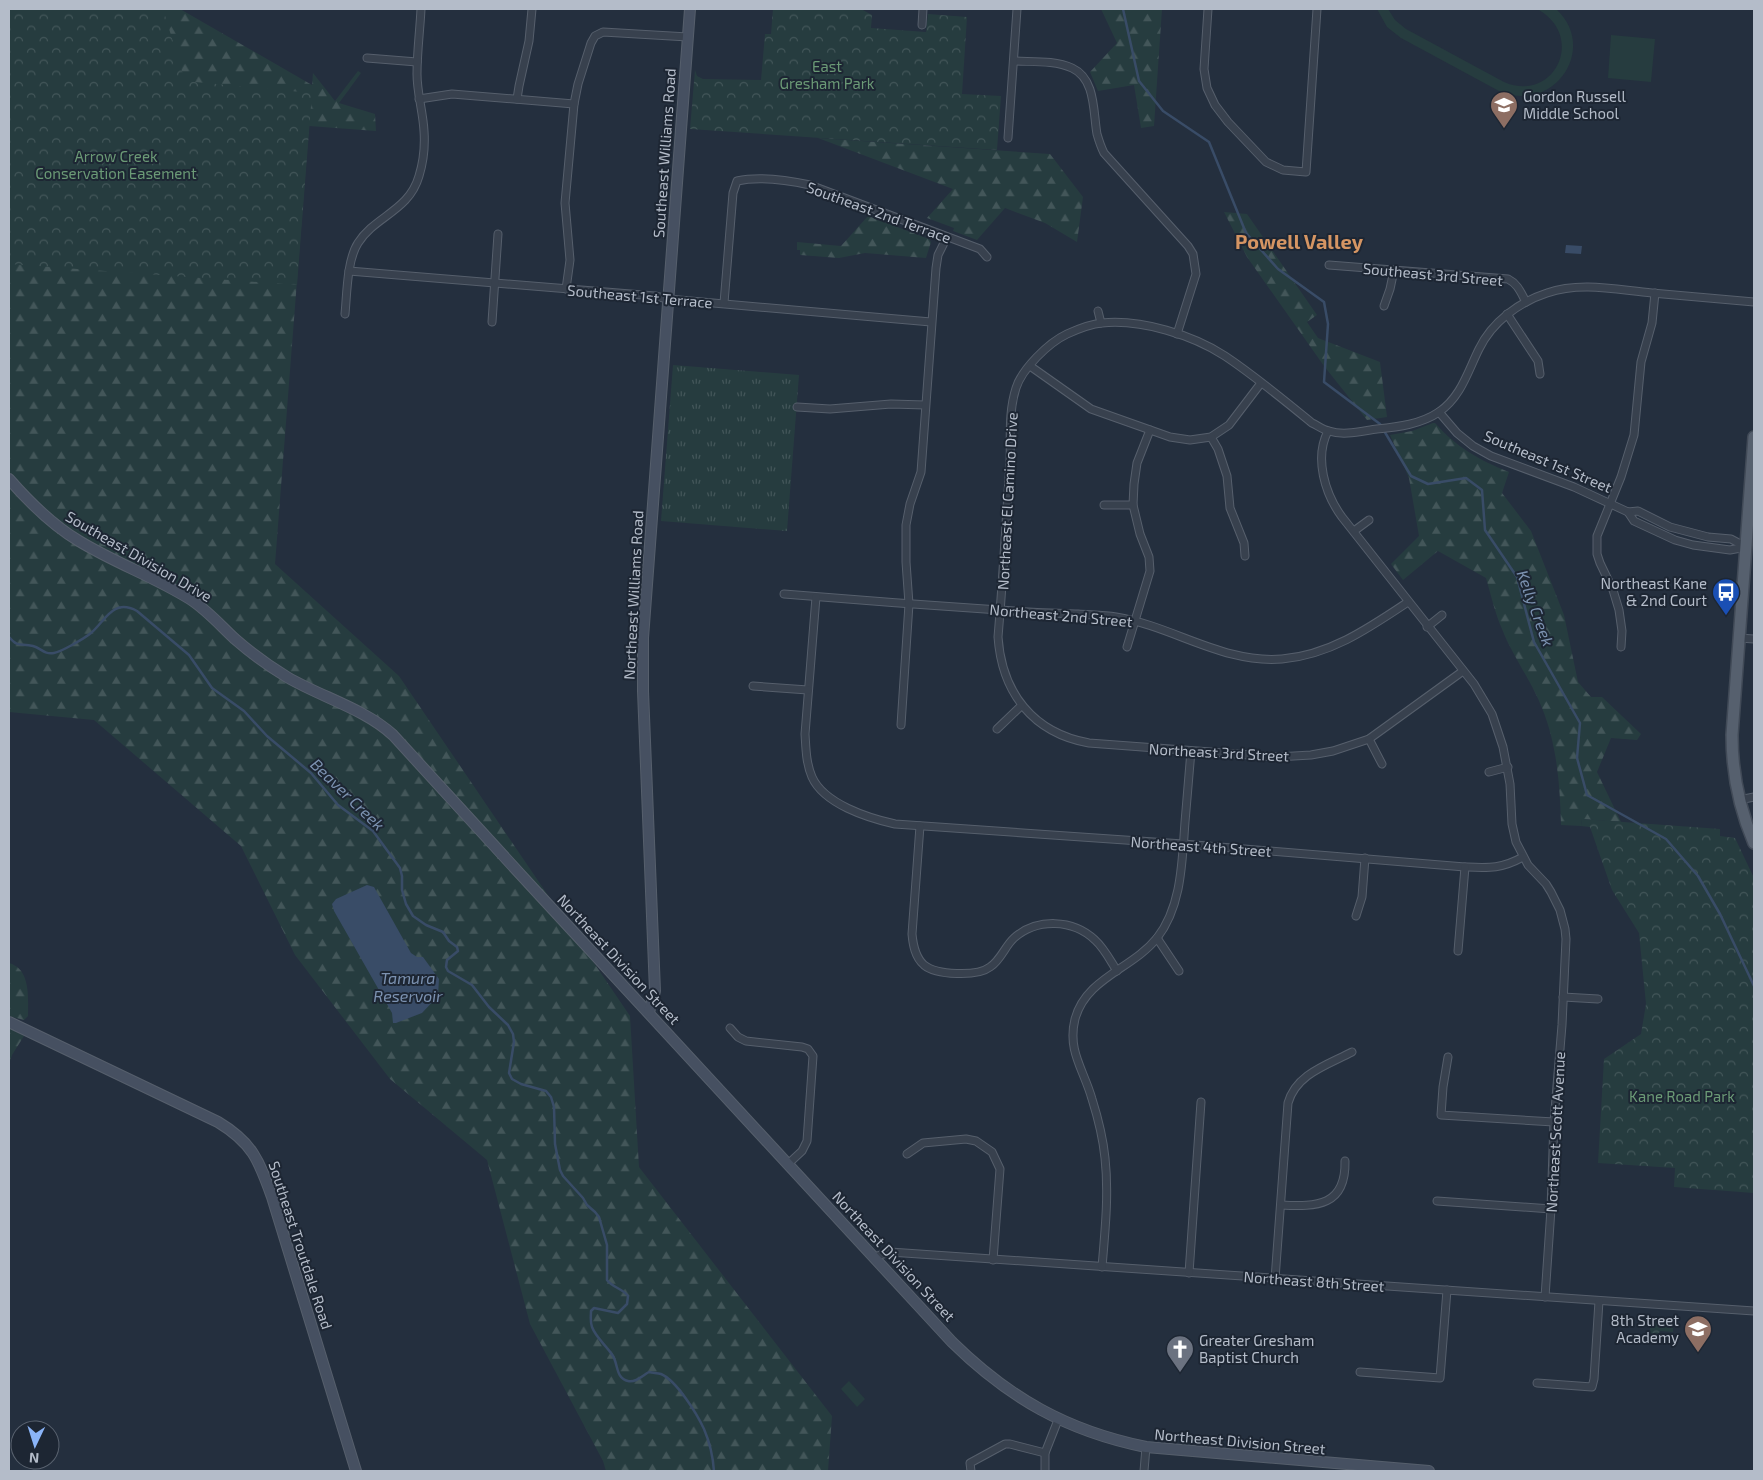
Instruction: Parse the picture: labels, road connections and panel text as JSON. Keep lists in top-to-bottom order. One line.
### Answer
{"streets":{"street":["Southeast Williams Road","Southeast 2nd Terrace","Southeast 3rd Street","Southeast 1st Terrace","Southeast 1st Street","Northeast El Camino Drive","Southeast Division Drive","Northeast Williams Road","Northeast 2nd Street","Northeast 3rd Street","Northeast 4th Street","Northeast Division Street","Northeast Scott Avenue","Southeast Troutdale Road","Northeast 8th Street"]},"crossings":[["Southeast Williams Road","Southeast 1st Terrace"],["Southeast Williams Road","Northeast Williams Road"],["Southeast 2nd Terrace","Southeast 1st Terrace"],["Southeast 1st Terrace","Northeast Williams Road"],["Northeast El Camino Drive","Northeast 2nd Street"],["Northeast El Camino Drive","Northeast 3rd Street"],["Northeast El Camino Drive","Northeast Scott Avenue"],["Southeast Division Drive","Northeast Division Street"],["Northeast Williams Road","Northeast Division Street"],["Northeast 2nd Street","Northeast 3rd Street"],["Northeast 2nd Street","Northeast 4th Street"],["Northeast 2nd Street","Northeast Scott Avenue"],["Northeast 3rd Street","Northeast Scott Avenue"],["Northeast 4th Street","Northeast Scott Avenue"],["Northeast Division Street","Northeast 8th Street"],["Northeast Scott Avenue","Northeast 8th Street"]],"districts":["Powell Valley"],"water":["Kelly Creek","Beaver Creek","Tamura Reservoir"],"parks":["East Gresham Park","Arrow Creek Conservation Easement","Kane Road Park"],"places":{"school or university":["Gordon Russell Middle School","8th Street Academy"],"bus stop":["Northeast Kane & 2nd Court"],"church":["Greater Gresham Baptist Church"]},"north":"bottom"}
